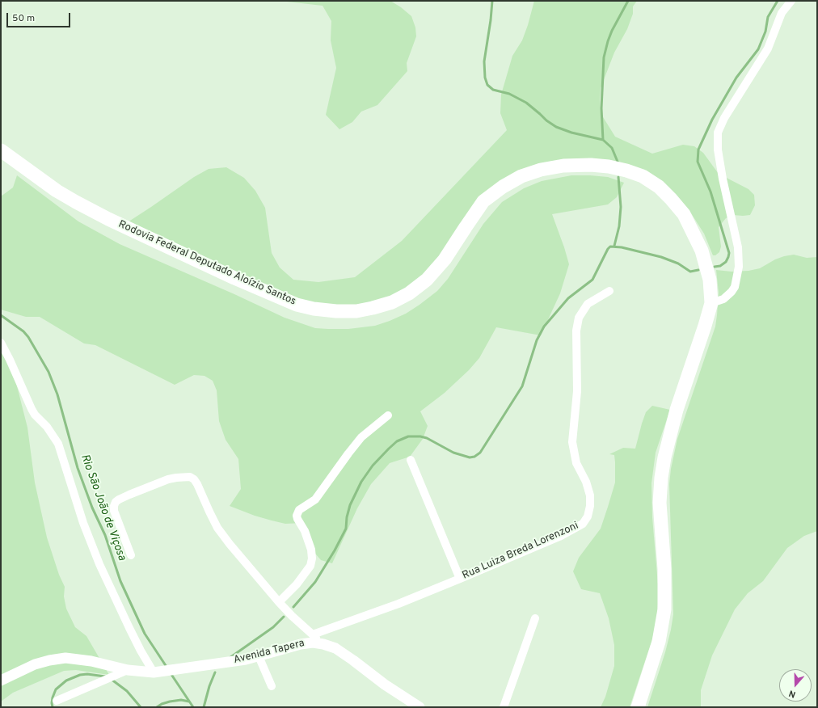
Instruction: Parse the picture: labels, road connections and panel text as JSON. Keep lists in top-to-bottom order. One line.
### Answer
{"streets":{"highway":["Rodovia Federal Deputado Aloízio Santos"],"street":["Rua Luiza Breda Lorenzoni","Avenida Tapera"]},"water":["Rio São João de Viçosa"],"scale_bar":"50 m","north":"bottom"}
